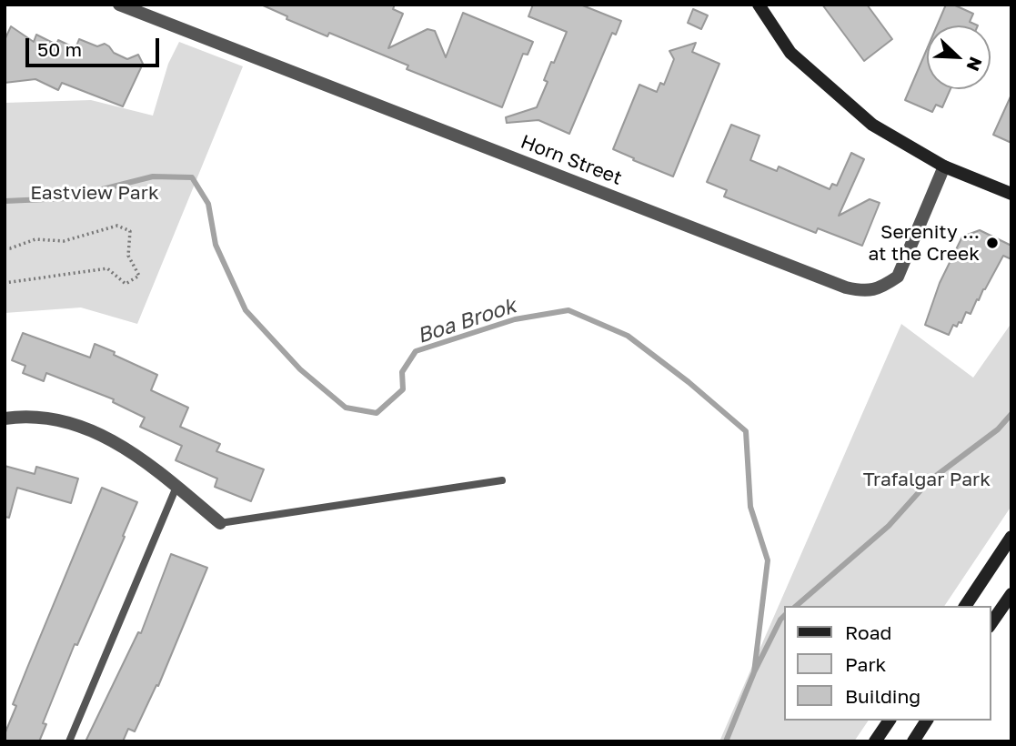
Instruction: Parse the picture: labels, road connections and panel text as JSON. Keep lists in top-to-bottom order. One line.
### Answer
{"streets":{"street":["Horn Street"]},"water":["Boa Brook"],"parks":["Eastview Park","Trafalgar Park"],"places":["Serenity ... at the Creek"],"legend":["Road","Park","Building"],"scale_bar":"50 m","north":"bottom right"}
